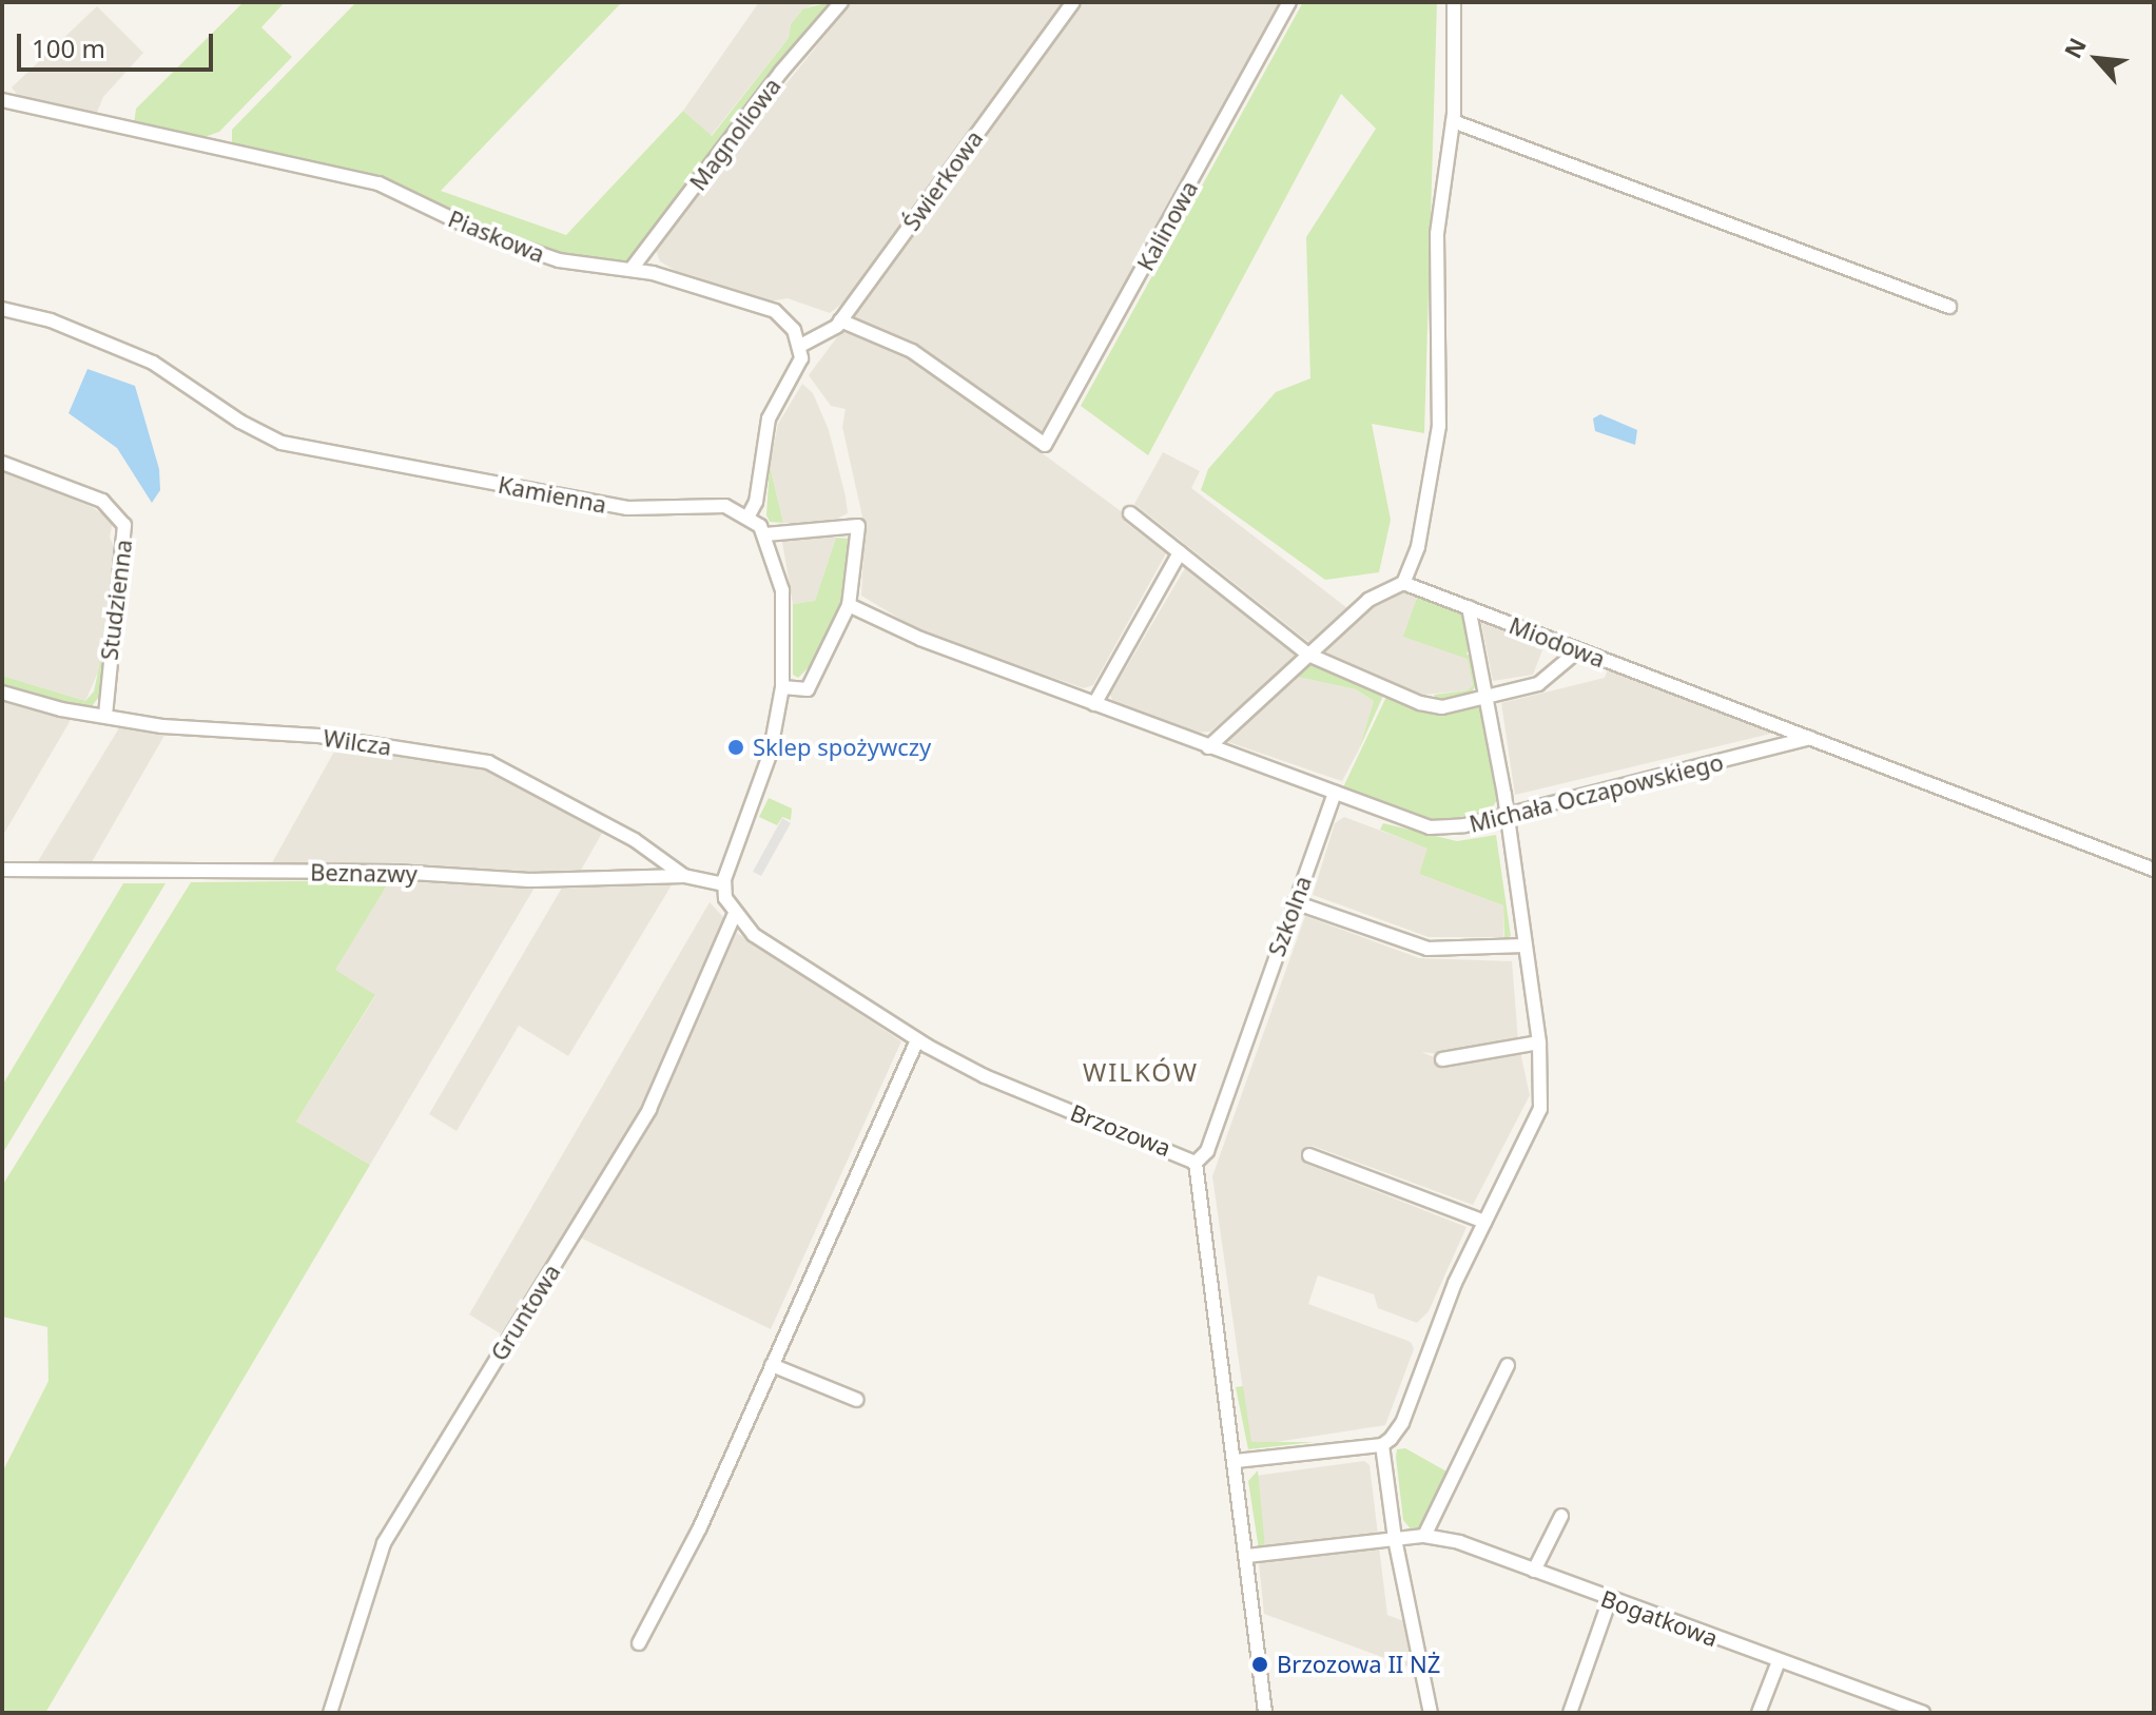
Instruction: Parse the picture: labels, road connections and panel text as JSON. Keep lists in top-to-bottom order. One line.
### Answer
{"streets":{"street":["Magnoliowa","Świerkowa","Kalinowa","Piaskowa","Kamienna","Studzienna","Miodowa","Wilcza","Michała Oczapowskiego","Beznazwy","Szkolna","Brzozowa","Gruntowa","Bogatkowa"]},"crossings":[["Magnoliowa","Piaskowa"],["Świerkowa","Kalinowa"],["Świerkowa","Piaskowa"],["Studzienna","Wilcza"],["Miodowa","Michała Oczapowskiego"],["Wilcza","Beznazwy"],["Michała Oczapowskiego","Szkolna"],["Szkolna","Brzozowa"],["Brzozowa","Gruntowa"]],"districts":["WILKÓW"],"places":["Sklep spożywczy","Brzozowa II NŻ"],"scale_bar":"100 m","north":"top left"}
